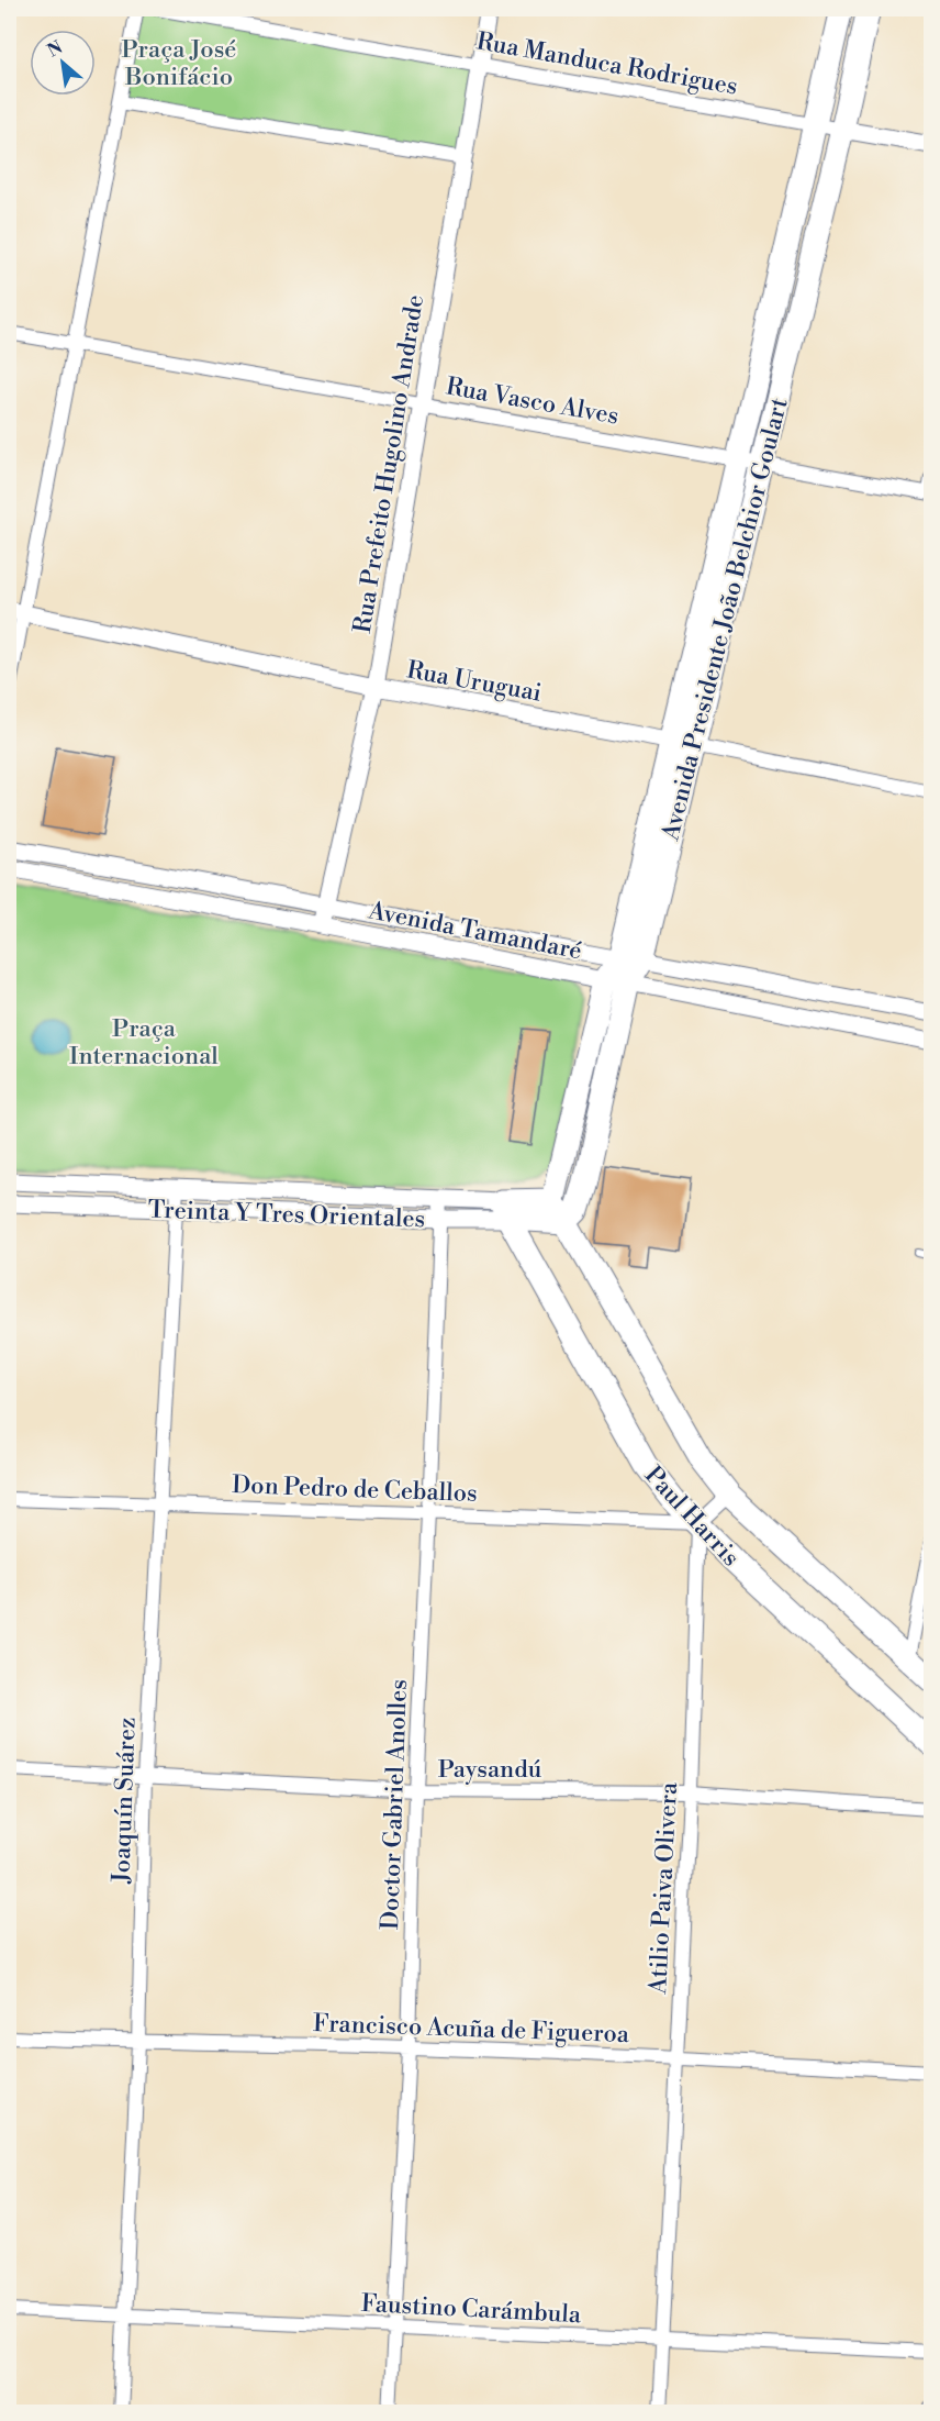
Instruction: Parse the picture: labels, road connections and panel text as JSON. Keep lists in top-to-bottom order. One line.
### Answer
{"streets":{"highway":["Avenida Presidente João Belchior Goulart","Treinta Y Tres Orientales","Paul Harris"],"street":["Rua Manduca Rodrigues","Rua Vasco Alves","Rua Prefeito Hugolino Andrade","Rua Uruguai","Avenida Tamandaré","Don Pedro de Ceballos","Paysandú","Joaquín Suárez","Doctor Gabriel Anolles","Atilio Paiva Olivera","Francisco Acuña de Figueroa","Faustino Carámbula"]},"crossings":[["Rua Manduca Rodrigues","Rua Prefeito Hugolino Andrade"],["Rua Manduca Rodrigues","Avenida Presidente João Belchior Goulart"],["Rua Vasco Alves","Rua Prefeito Hugolino Andrade"],["Rua Vasco Alves","Avenida Presidente João Belchior Goulart"],["Rua Prefeito Hugolino Andrade","Rua Uruguai"],["Rua Prefeito Hugolino Andrade","Avenida Tamandaré"],["Avenida Presidente João Belchior Goulart","Rua Uruguai"],["Avenida Presidente João Belchior Goulart","Avenida Tamandaré"],["Avenida Presidente João Belchior Goulart","Treinta Y Tres Orientales"],["Treinta Y Tres Orientales","Paul Harris"],["Treinta Y Tres Orientales","Joaquín Suárez"],["Treinta Y Tres Orientales","Doctor Gabriel Anolles"],["Don Pedro de Ceballos","Paul Harris"],["Don Pedro de Ceballos","Joaquín Suárez"],["Don Pedro de Ceballos","Doctor Gabriel Anolles"],["Don Pedro de Ceballos","Atilio Paiva Olivera"],["Paul Harris","Atilio Paiva Olivera"],["Paysandú","Joaquín Suárez"],["Paysandú","Doctor Gabriel Anolles"],["Paysandú","Atilio Paiva Olivera"],["Joaquín Suárez","Francisco Acuña de Figueroa"],["Joaquín Suárez","Faustino Carámbula"],["Doctor Gabriel Anolles","Francisco Acuña de Figueroa"],["Doctor Gabriel Anolles","Faustino Carámbula"],["Atilio Paiva Olivera","Francisco Acuña de Figueroa"],["Atilio Paiva Olivera","Faustino Carámbula"]],"parks":["Praça José Bonifácio","Praça Internacional"],"north":"top left"}
